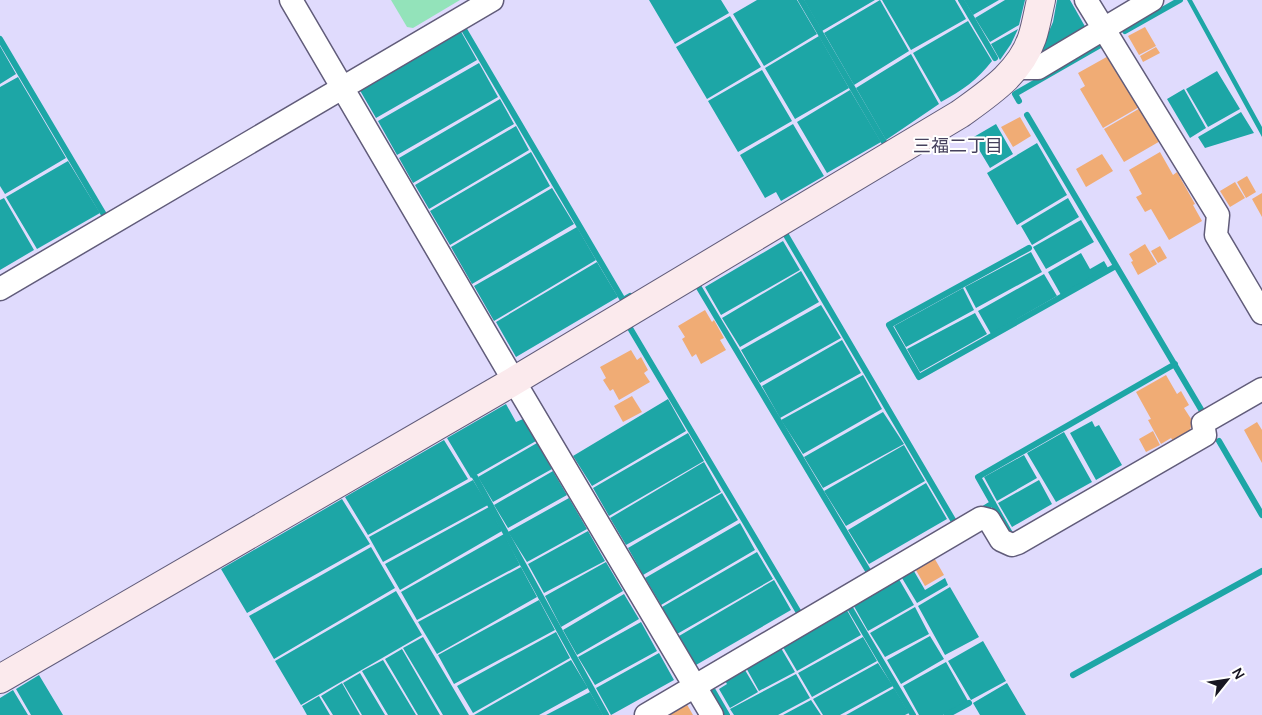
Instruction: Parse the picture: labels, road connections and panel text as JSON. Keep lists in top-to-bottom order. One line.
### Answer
{"districts":["三福二丁目"],"north":"top right"}
